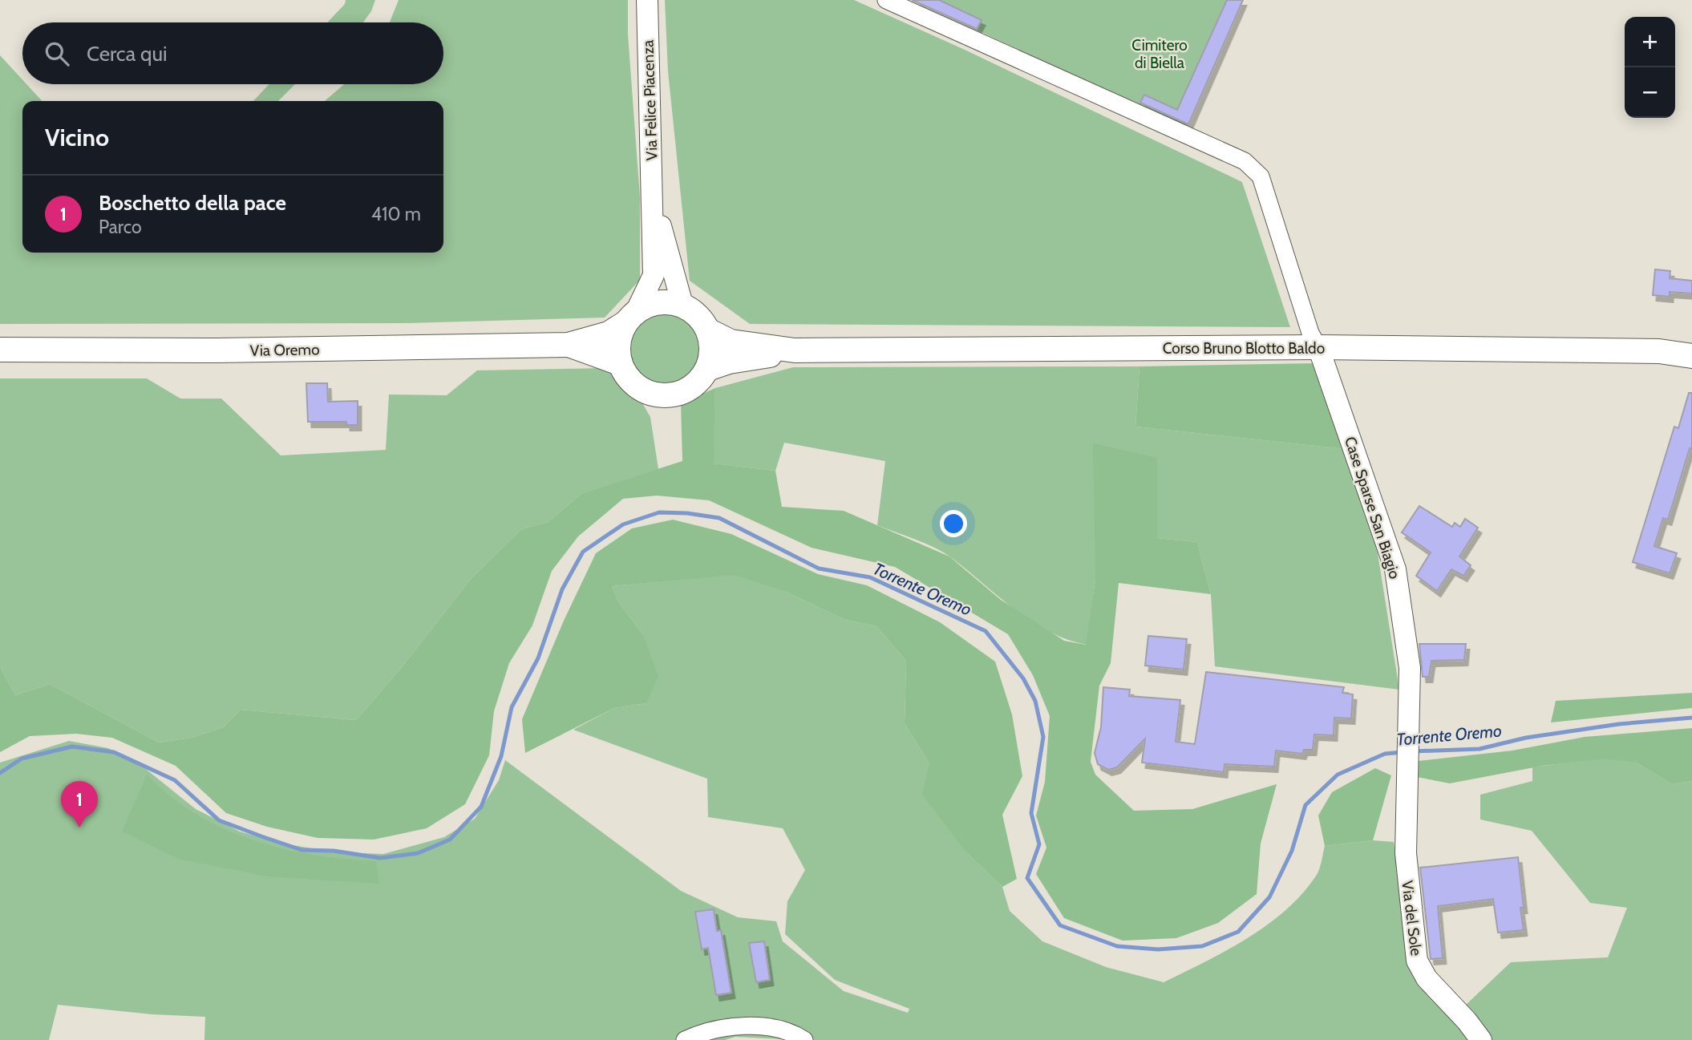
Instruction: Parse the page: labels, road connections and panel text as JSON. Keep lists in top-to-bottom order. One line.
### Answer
{"streets":{"main road":["Corso Bruno Blotto Baldo","Via Oremo"],"street":["Via Felice Piacenza","Case Sparse San Biagio","Via del Sole"]},"crossings":[["Via Felice Piacenza","Corso Bruno Blotto Baldo"],["Via Felice Piacenza","Via Oremo"],["Corso Bruno Blotto Baldo","Via Oremo"],["Corso Bruno Blotto Baldo","Case Sparse San Biagio"],["Case Sparse San Biagio","Via del Sole"]],"water":["Torrente Oremo"],"parks":["Cimitero di Biella"],"page":{"map_buttons":["+","−"],"search":"Cerca qui","heading":"Vicino","list":[{"mark":"1","name":"Boschetto della pace","note":"Parco","value":"410 m"}],"pins":"1"}}
